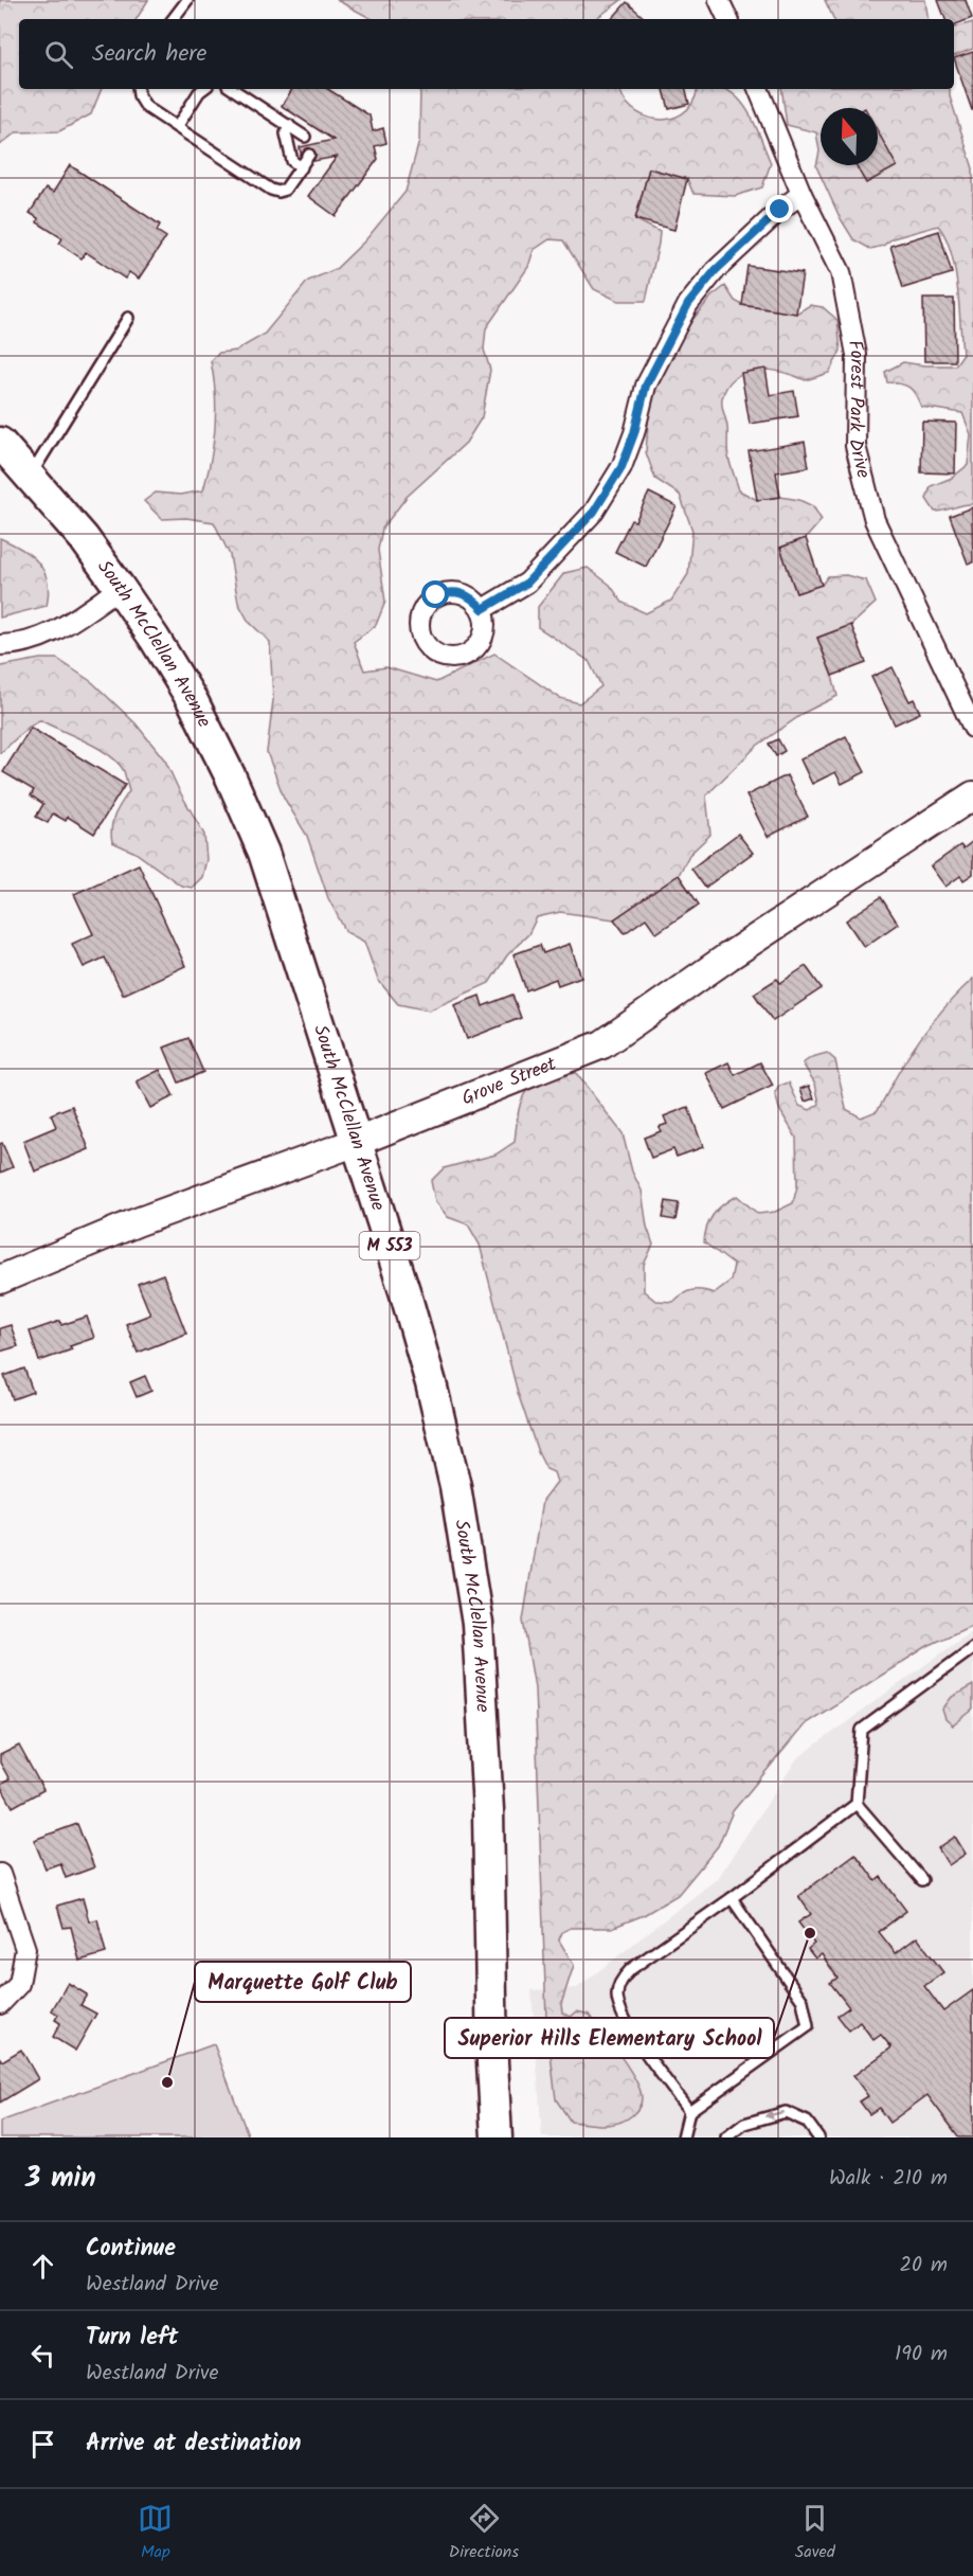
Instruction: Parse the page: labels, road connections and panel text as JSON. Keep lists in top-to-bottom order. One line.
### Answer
{"streets":{"main road":["South McClellan Avenue","Grove Street","M 553"],"street":["Forest Park Drive"]},"crossings":[["South McClellan Avenue","Grove Street"]],"places":["Superior Hills Elementary School","Marquette Golf Club"],"north":"top","page":{"search":"Search here","heading":["3 min","Walk · 210 m"],"list":[["Continue","Westland Drive","20 m"],["Turn left","Westland Drive","190 m"],"Arrive at destination"],"nav":["Map","Directions","Saved"]}}
